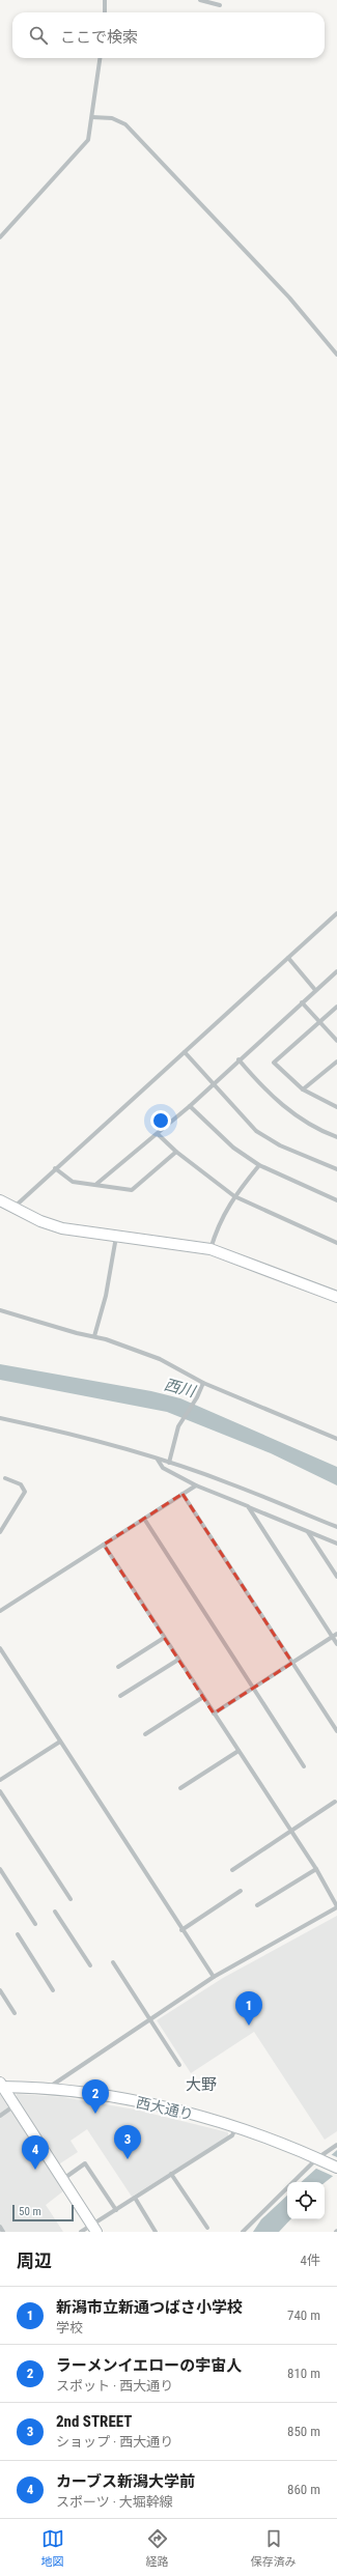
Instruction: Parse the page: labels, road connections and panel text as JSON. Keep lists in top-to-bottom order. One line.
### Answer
{"streets":{"street":["西大通り"]},"districts":["大野"],"water":["西川"],"scale_bar":"50 m","page":{"search":"ここで検索","pins":["1","2","3","4"],"scale":"50 m","heading":["周辺","4件"],"list":[{"mark":"1","name":"新潟市立新通つばさ小学校","note":"学校","value":"740 m"},{"mark":"2","name":"ラーメンイエローの宇宙人","note":"スポット · 西大通り","value":"810 m"},{"mark":"3","name":"2nd STREET","note":"ショップ · 西大通り","value":"850 m"},{"mark":"4","name":"カーブス新潟大学前","note":"スポーツ · 大堀幹線","value":"860 m"}],"nav":["地図","経路","保存済み"]}}
